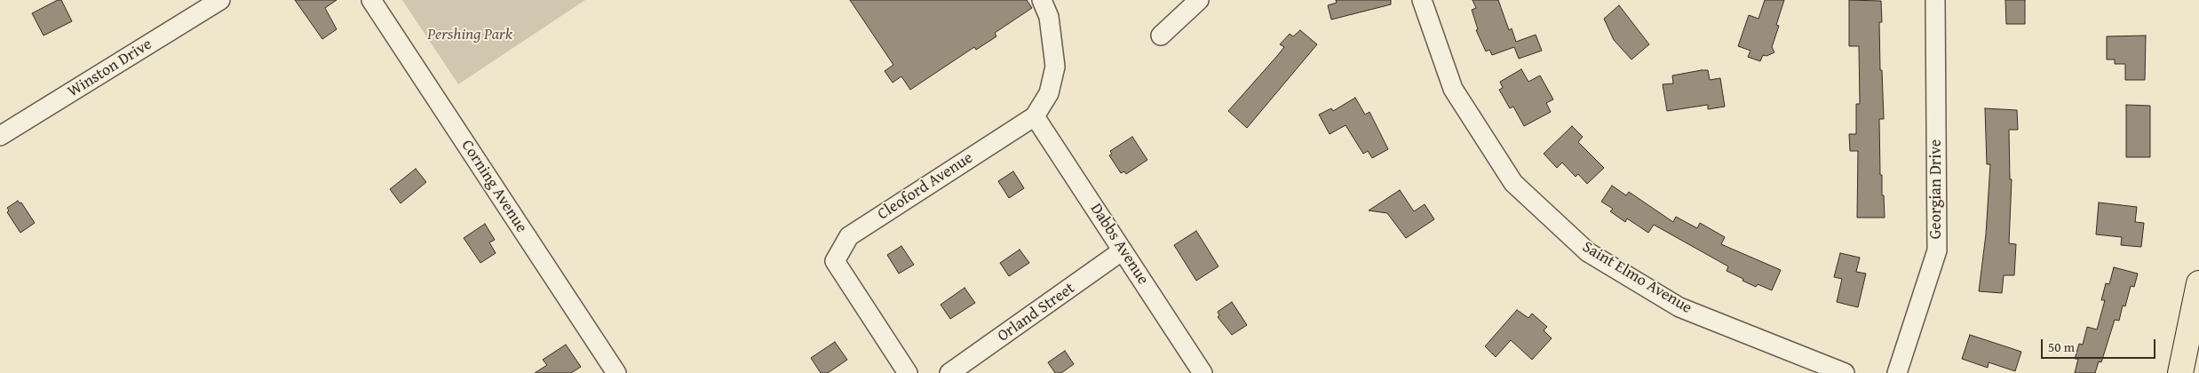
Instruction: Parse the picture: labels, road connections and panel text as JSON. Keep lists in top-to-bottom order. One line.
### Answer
{"streets":{"street":["Winston Drive","Corning Avenue","Cleoford Avenue","Georgian Drive","Dabbs Avenue","Saint Elmo Avenue","Orland Street"]},"crossings":[["Cleoford Avenue","Dabbs Avenue"],["Dabbs Avenue","Orland Street"]],"parks":["Pershing Park"],"scale_bar":"50 m"}
